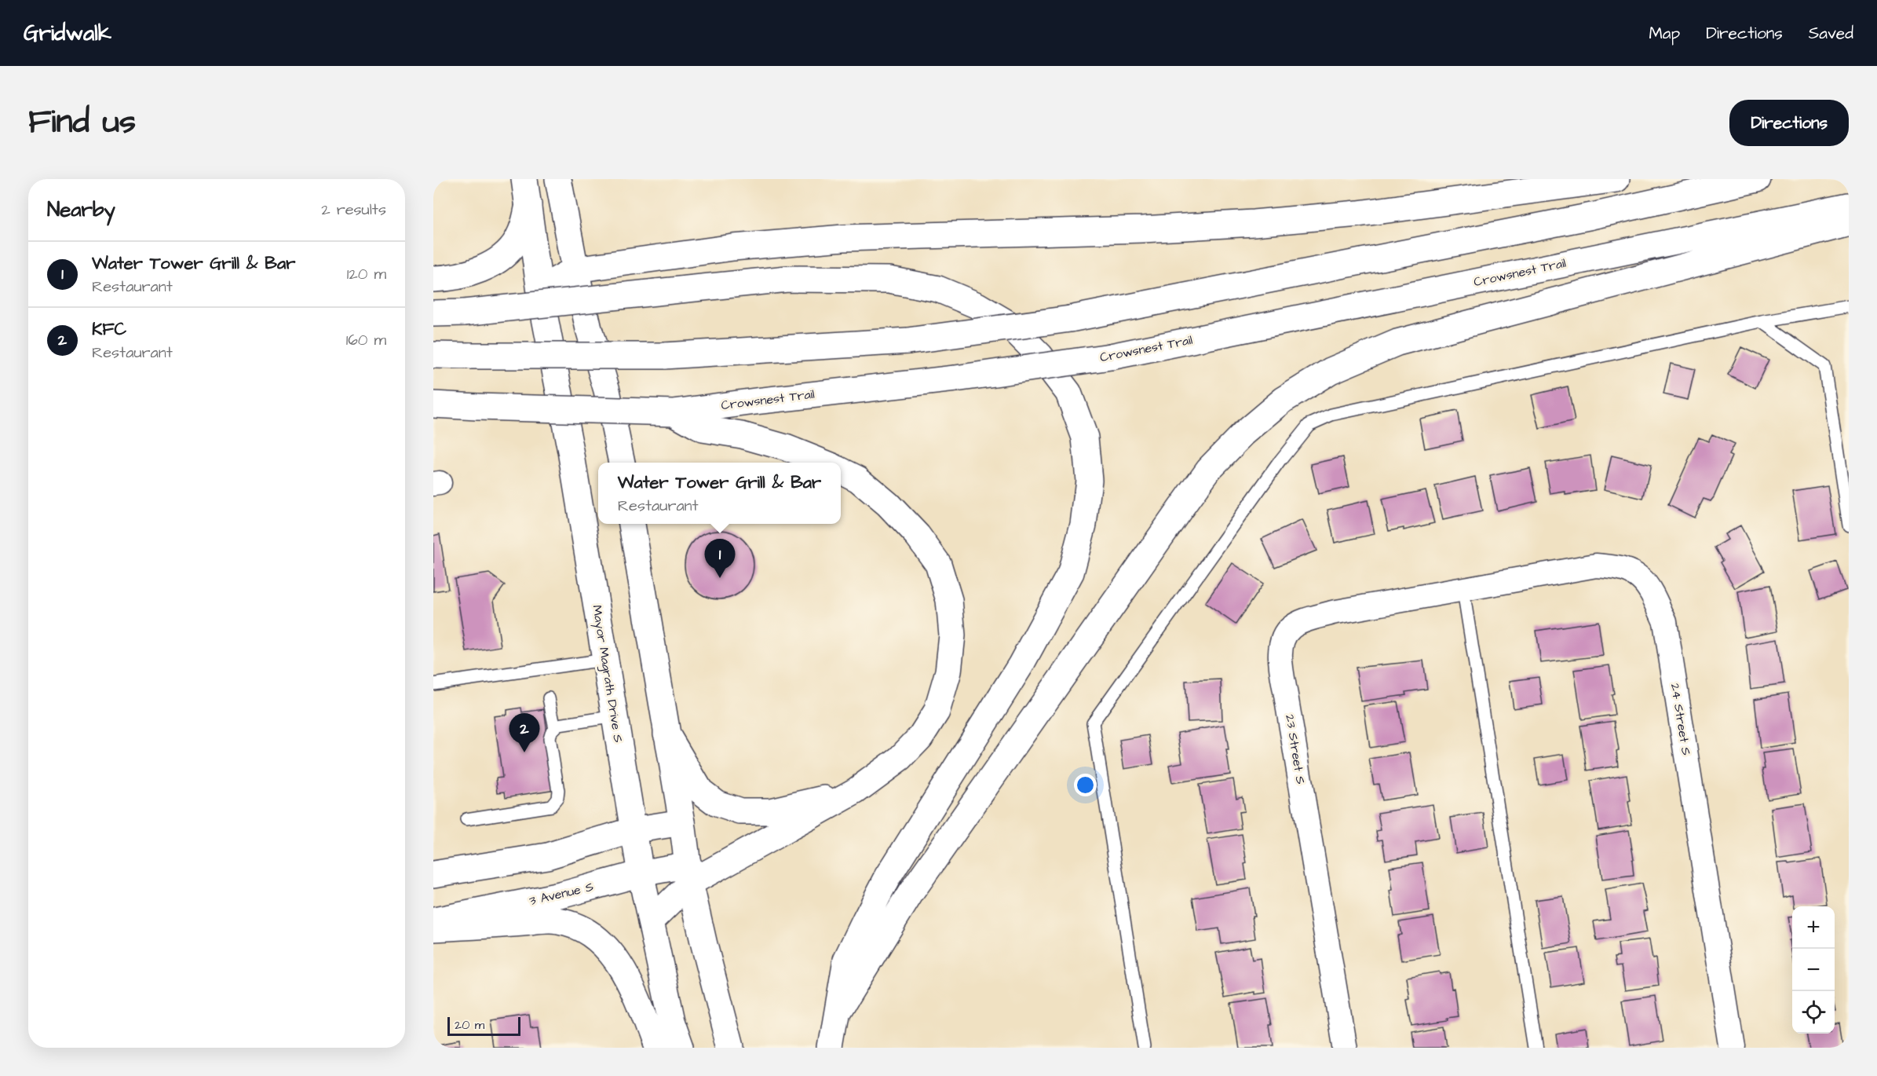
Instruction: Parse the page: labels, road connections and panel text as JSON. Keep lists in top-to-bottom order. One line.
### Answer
{"streets":{"main road":["Crowsnest Trail","Mayor Magrath Drive S","3 Avenue S"],"street":["24 Street S","23 Street S"]},"crossings":[["Mayor Magrath Drive S","3 Avenue S"],["24 Street S","23 Street S"]],"scale_bar":"20 m","page":{"header":"Gridwalk","nav":["Map","Directions","Saved"],"title":"Find us","buttons":"Directions","heading":["Nearby","2 results"],"list":[{"mark":"1","name":"Water Tower Grill & Bar","note":"Restaurant","value":"120 m"},{"mark":"2","name":"KFC","note":"Restaurant","value":"160 m"}],"popup":["Water Tower Grill & Bar","Restaurant"],"pins":["1","2"],"map_buttons":["+","−"],"scale":"20 m"}}
